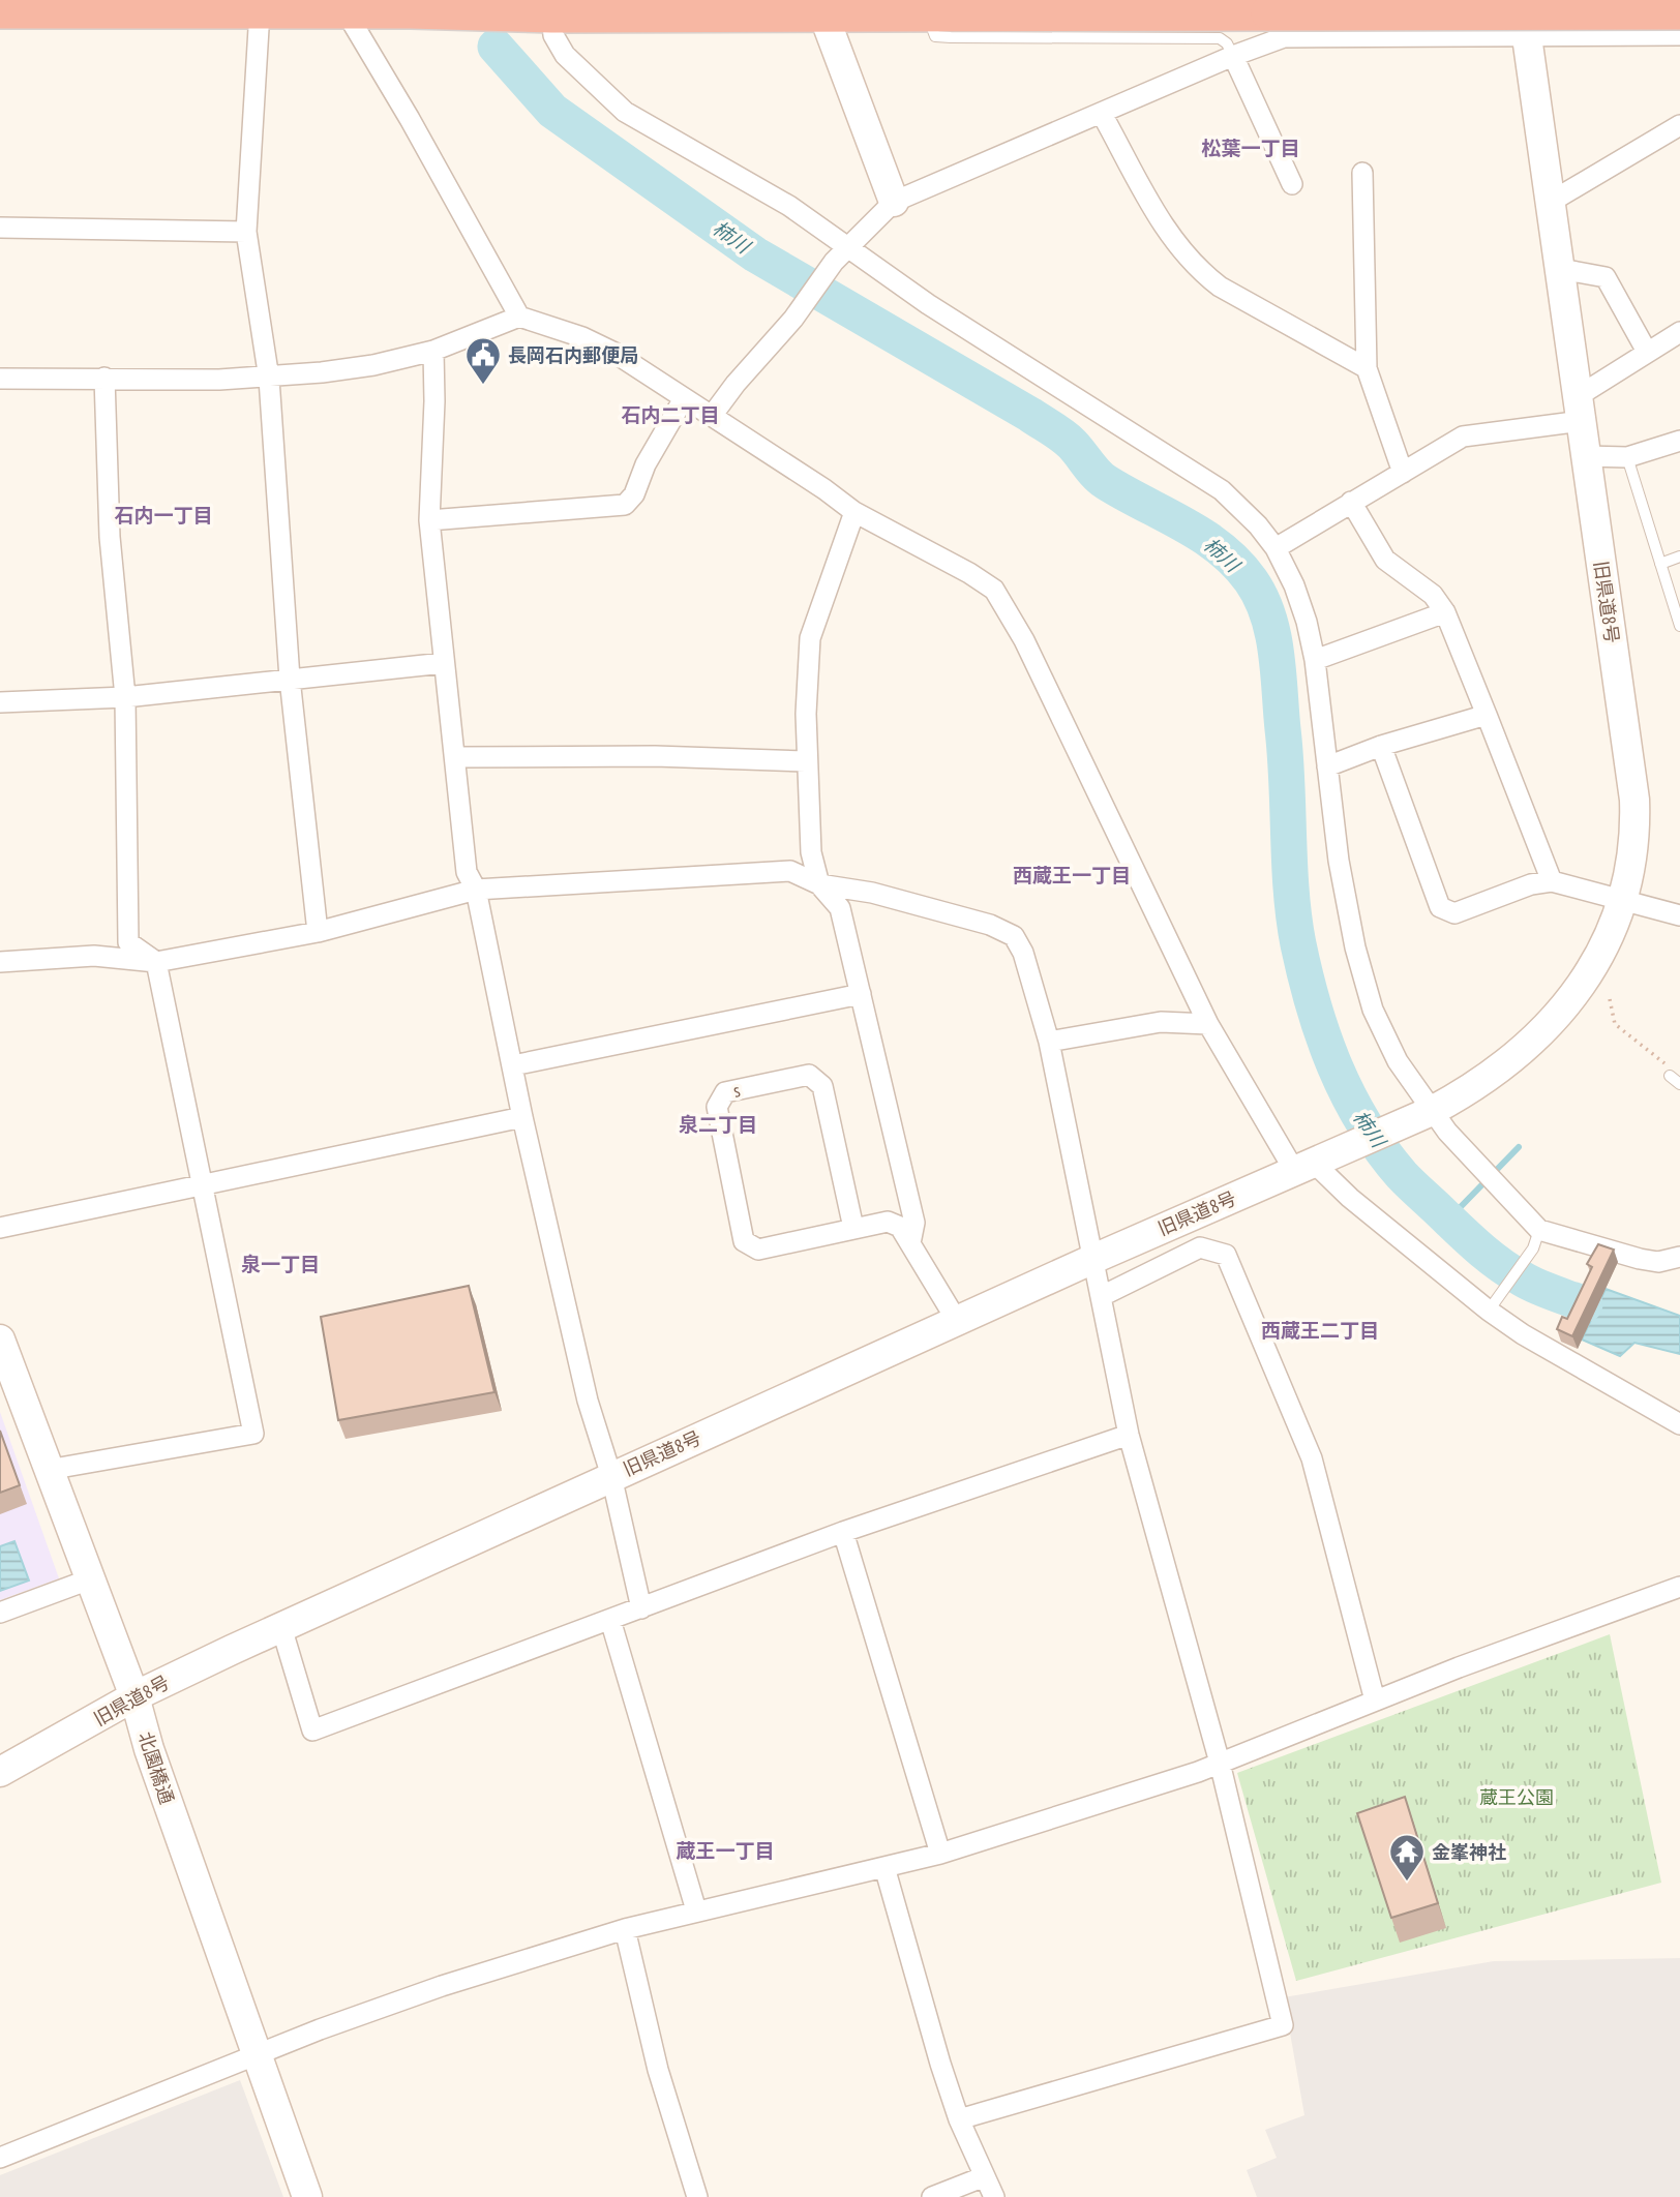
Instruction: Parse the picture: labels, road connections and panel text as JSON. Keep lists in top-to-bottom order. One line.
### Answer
{"streets":{"street":["旧県道8号","s","北園橋通"]},"crossings":[["旧県道8号","s"],["旧県道8号","北園橋通"]],"districts":["松葉一丁目","石内二丁目","石内一丁目","西蔵王一丁目","泉二丁目","泉一丁目","西蔵王二丁目","蔵王一丁目"],"water":["柿川"],"parks":["蔵王公園"],"places":{"public building":["長岡石内郵便局"],"temple":["金峯神社"]}}
